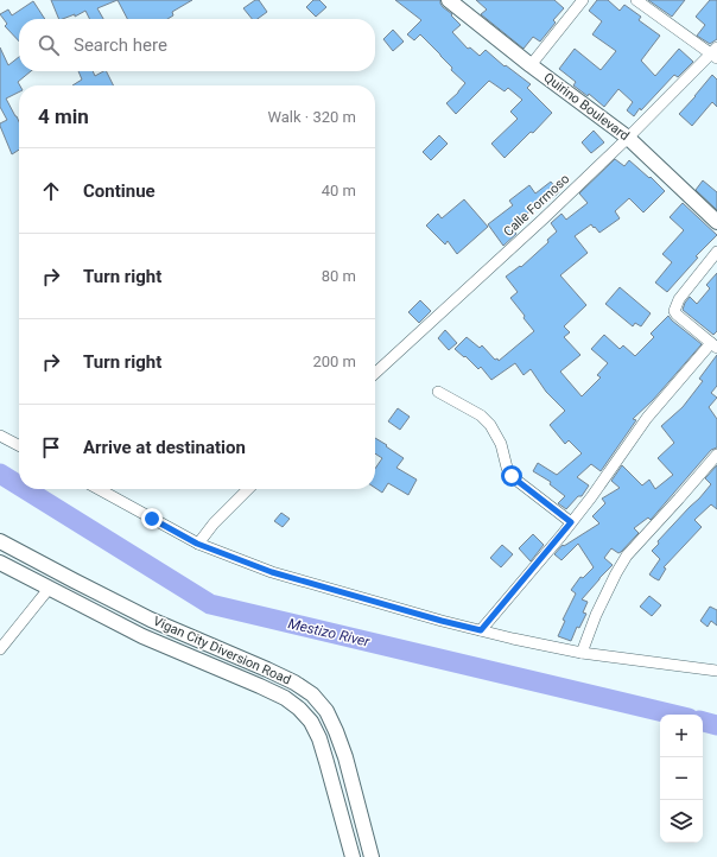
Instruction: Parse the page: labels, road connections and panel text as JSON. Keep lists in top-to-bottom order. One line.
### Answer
{"streets":{"main road":["Quirino Boulevard","Vigan City Diversion Road"],"street":["Calle Formoso"]},"crossings":[["Quirino Boulevard","Calle Formoso"]],"water":["Mestizo River"],"page":{"search":"Search here","heading":["4 min","Walk · 320 m"],"list":[["Continue","40 m"],["Turn right","80 m"],["Turn right","200 m"],"Arrive at destination"],"map_buttons":["+","−"]}}
